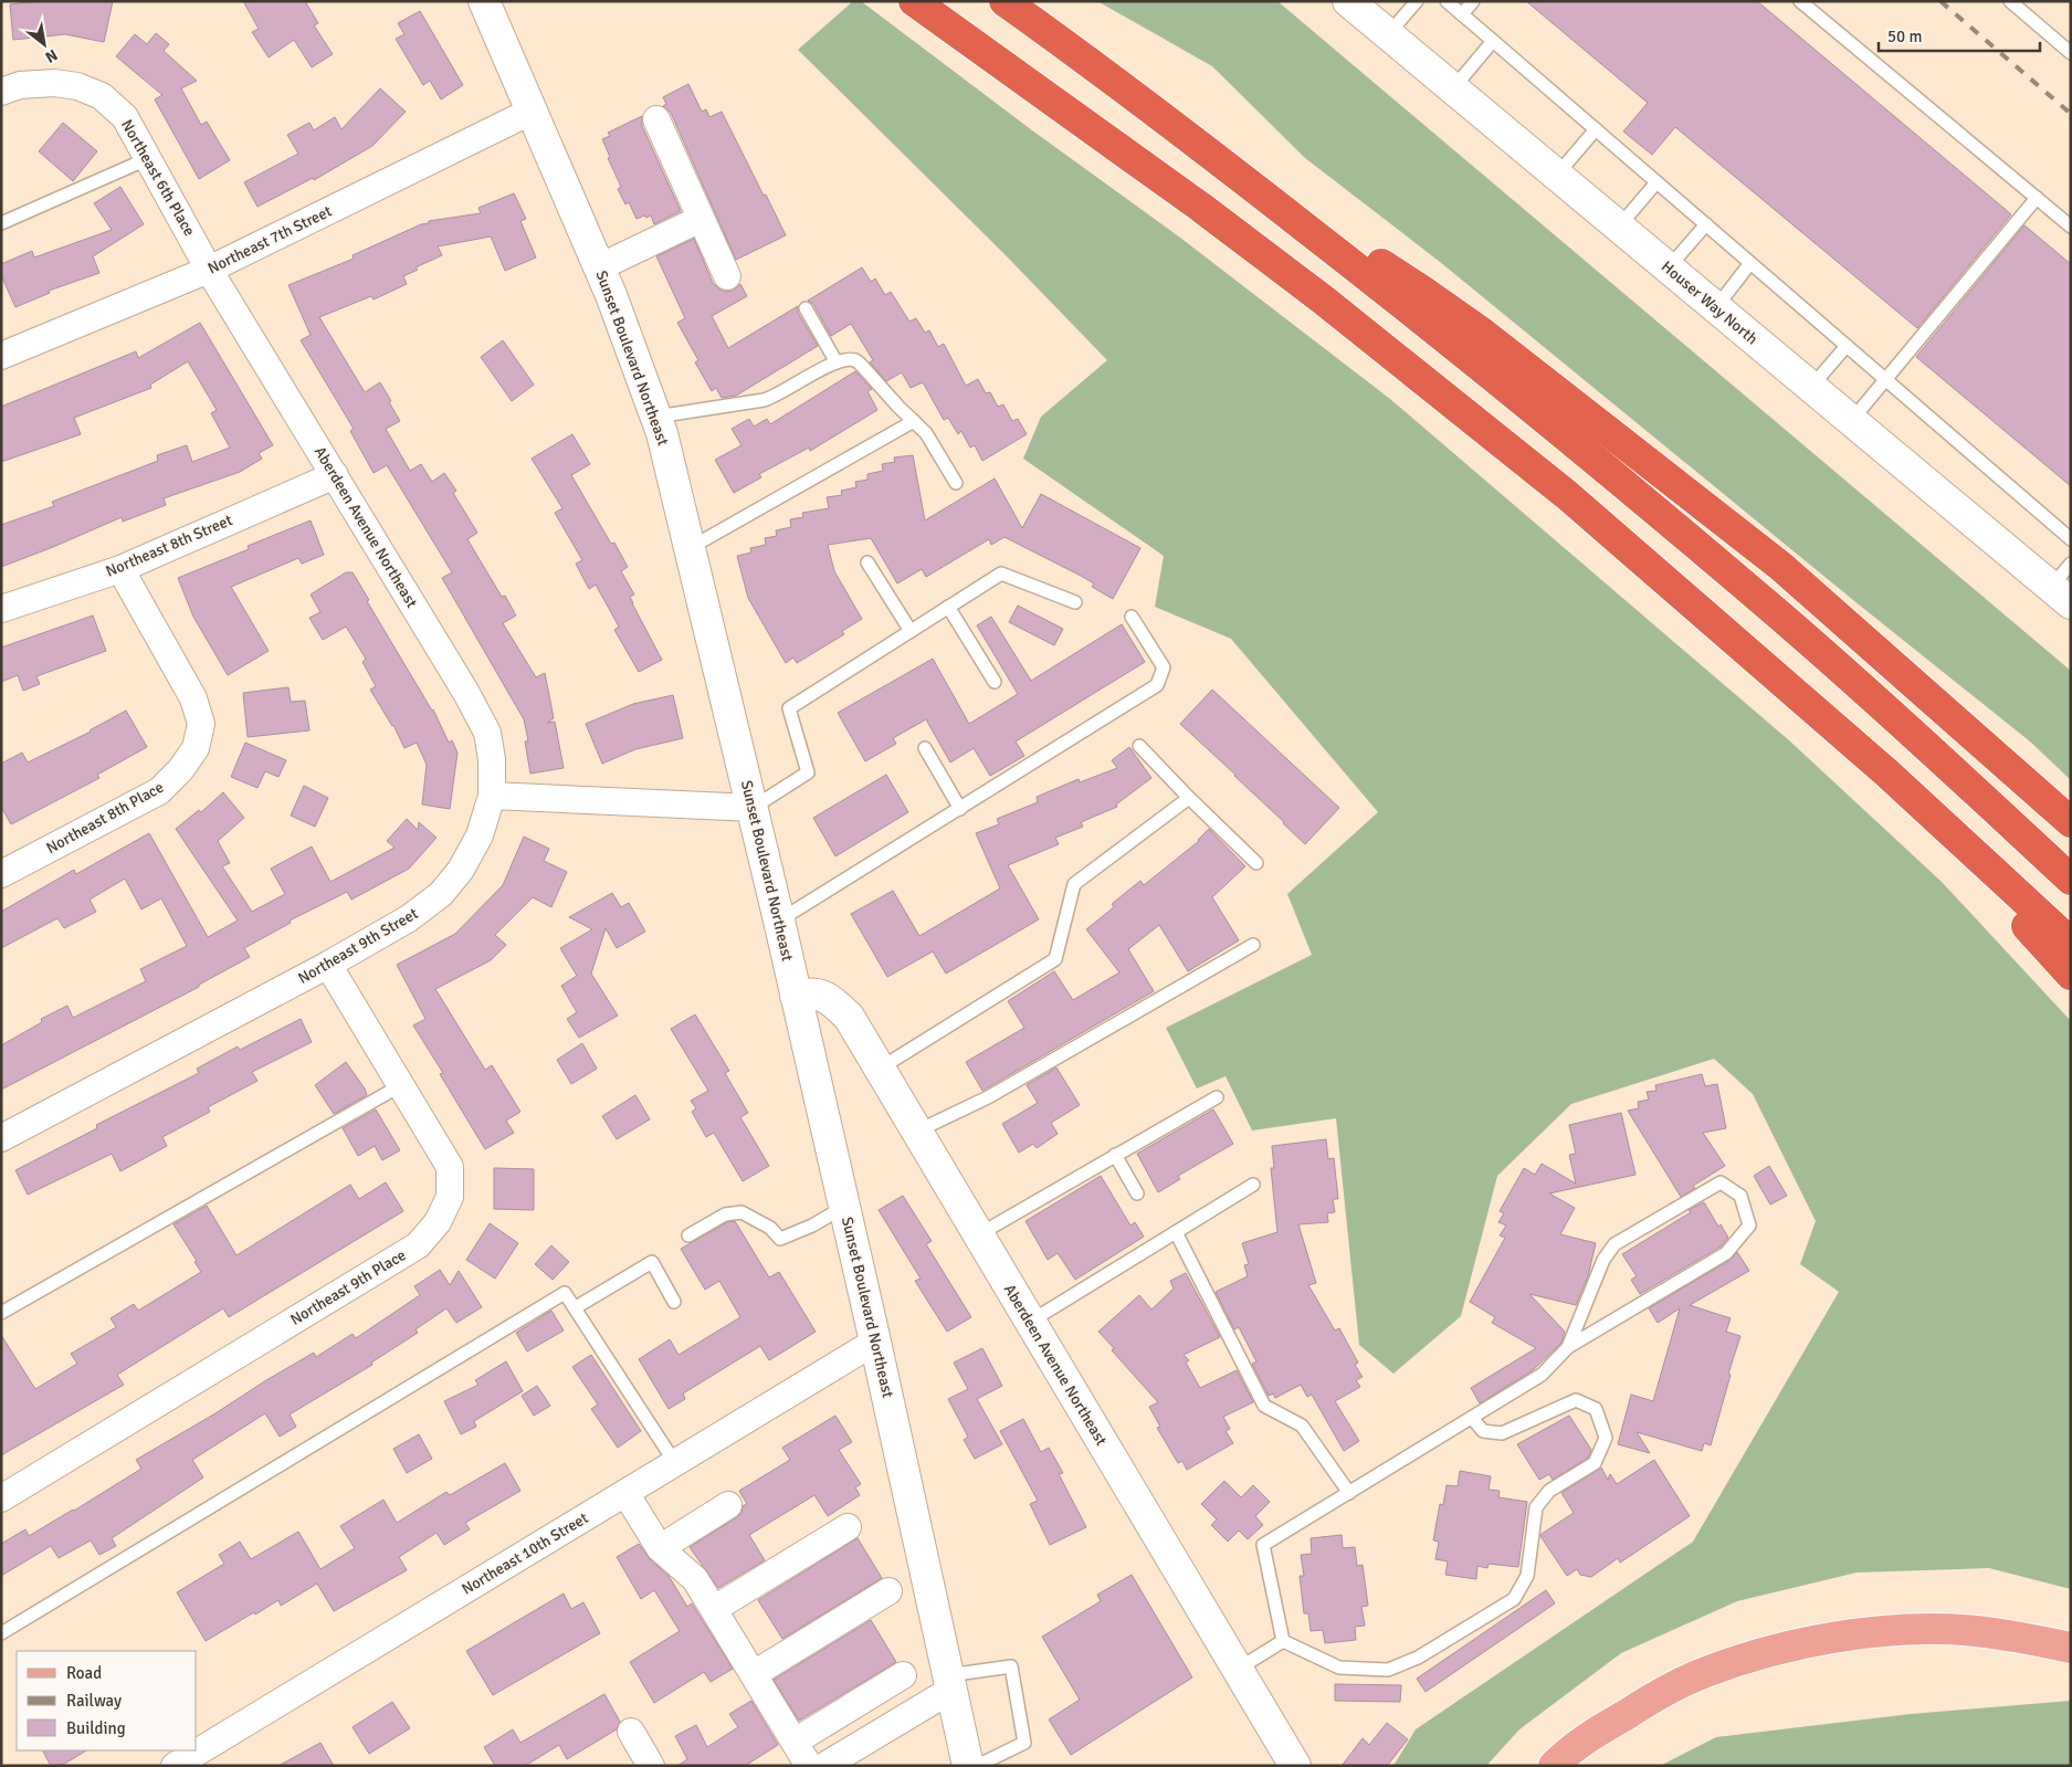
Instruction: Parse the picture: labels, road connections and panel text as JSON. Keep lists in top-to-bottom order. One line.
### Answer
{"streets":{"street":["Northeast 6th Place","Northeast 7th Street","Houser Way North","Sunset Boulevard Northeast","Aberdeen Avenue Northeast","Northeast 8th Street","Northeast 8th Place","Northeast 9th Street","Northeast 9th Place","Northeast 10th Street"]},"crossings":[["Northeast 6th Place","Northeast 7th Street"],["Northeast 6th Place","Aberdeen Avenue Northeast"],["Northeast 7th Street","Sunset Boulevard Northeast"],["Northeast 7th Street","Aberdeen Avenue Northeast"],["Sunset Boulevard Northeast","Aberdeen Avenue Northeast"],["Sunset Boulevard Northeast","Northeast 10th Street"],["Aberdeen Avenue Northeast","Northeast 8th Street"],["Aberdeen Avenue Northeast","Northeast 9th Street"],["Northeast 8th Street","Northeast 8th Place"],["Northeast 9th Street","Northeast 9th Place"]],"legend":["Road","Railway","Building"],"scale_bar":"50 m","north":"bottom right"}
